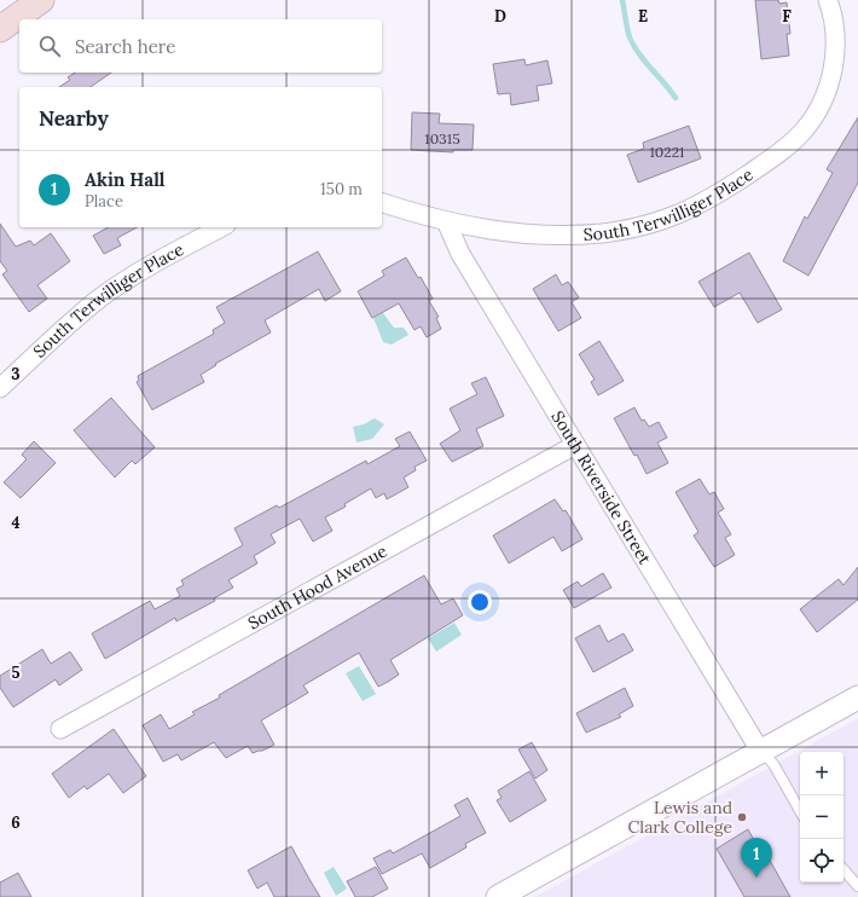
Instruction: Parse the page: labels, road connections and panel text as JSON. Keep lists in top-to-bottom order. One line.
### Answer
{"streets":{"street":["South Terwilliger Place","South Riverside Street","South Hood Avenue"]},"crossings":[["South Terwilliger Place","South Riverside Street"],["South Riverside Street","South Hood Avenue"]],"places":["Lewis and Clark College"],"house_numbers":["10315","10221"],"page":{"search":"Search here","heading":"Nearby","list":[{"mark":"1","name":"Akin Hall","note":"Place","value":"150 m"}],"map_buttons":["+","−"],"pins":"1"},"grid":{"columns":["D","E","F"],"rows":["3","4","5","6"]}}
